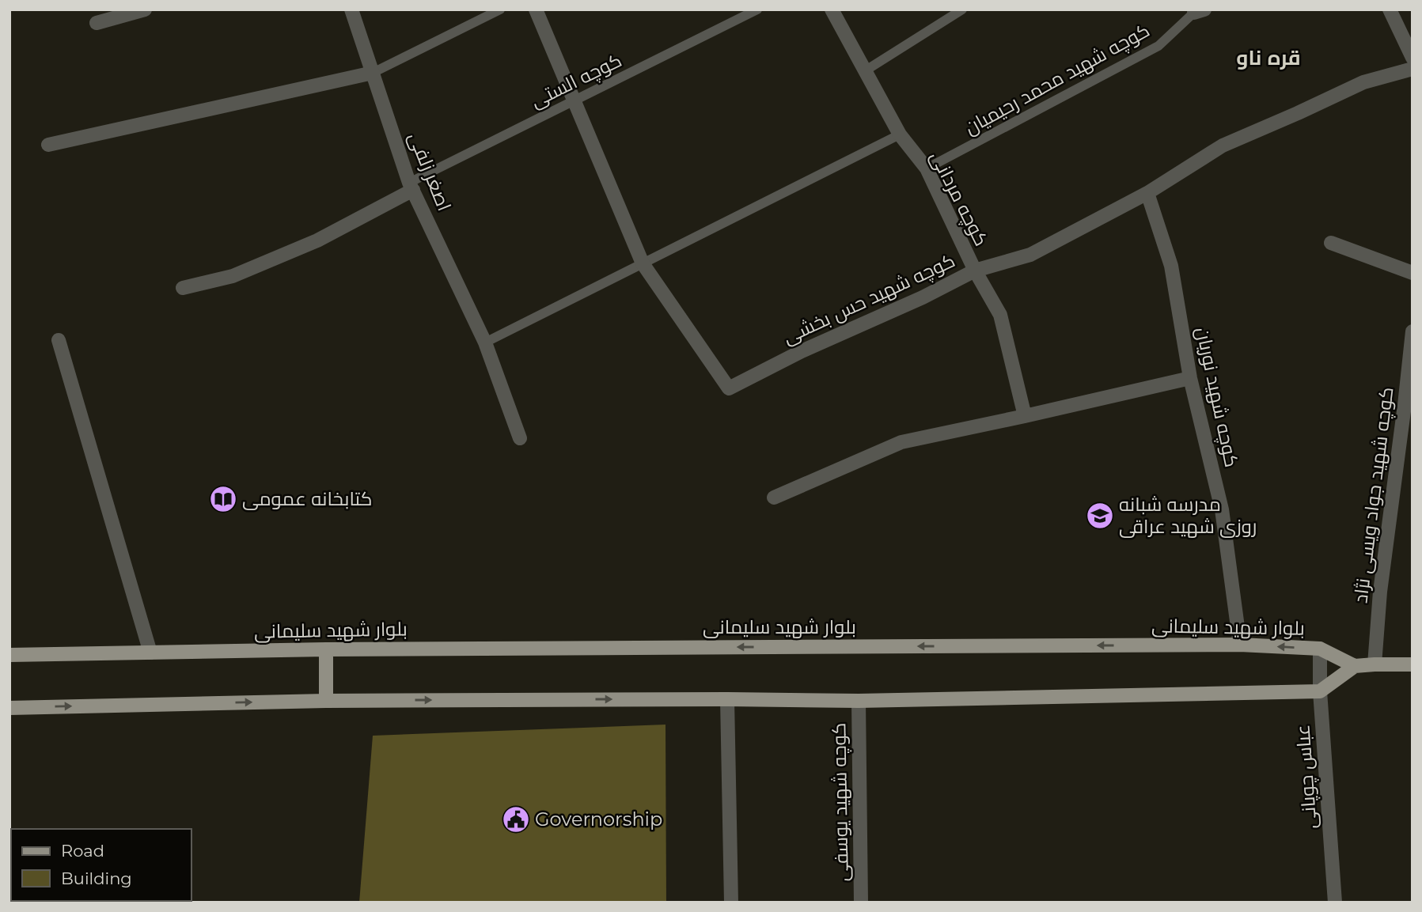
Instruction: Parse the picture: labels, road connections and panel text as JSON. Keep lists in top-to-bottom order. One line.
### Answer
{"streets":{"main road":["بلوار شهید سلیمانی"],"street":["اصغر زلفی","کوچه مردانی","کوچه شهید حس بخشی","کوچه شهید نوریان","کوچه شهید جواد ویسی نژاد","عباس چوپانی","کوچه شهید یوسفی"],"lane":["کوچه شهید محمد رحیمیان","کوچه الستی"]},"crossings":[["کوچه شهید محمد رحیمیان","کوچه مردانی"],["کوچه الستی","اصغر زلفی"],["کوچه الستی","کوچه شهید حس بخشی"],["کوچه مردانی","کوچه شهید حس بخشی"],["کوچه شهید حس بخشی","کوچه شهید نوریان"],["کوچه شهید نوریان","بلوار شهید سلیمانی"],["بلوار شهید سلیمانی","عباس چوپانی"]],"districts":["قره ناو"],"places":{"library":["کتابخانه عمومی"],"school or university":["مدرسه شبانه روزی شهید عراقی"],"public building":["Governorship"]},"legend":["Road","Building"]}
